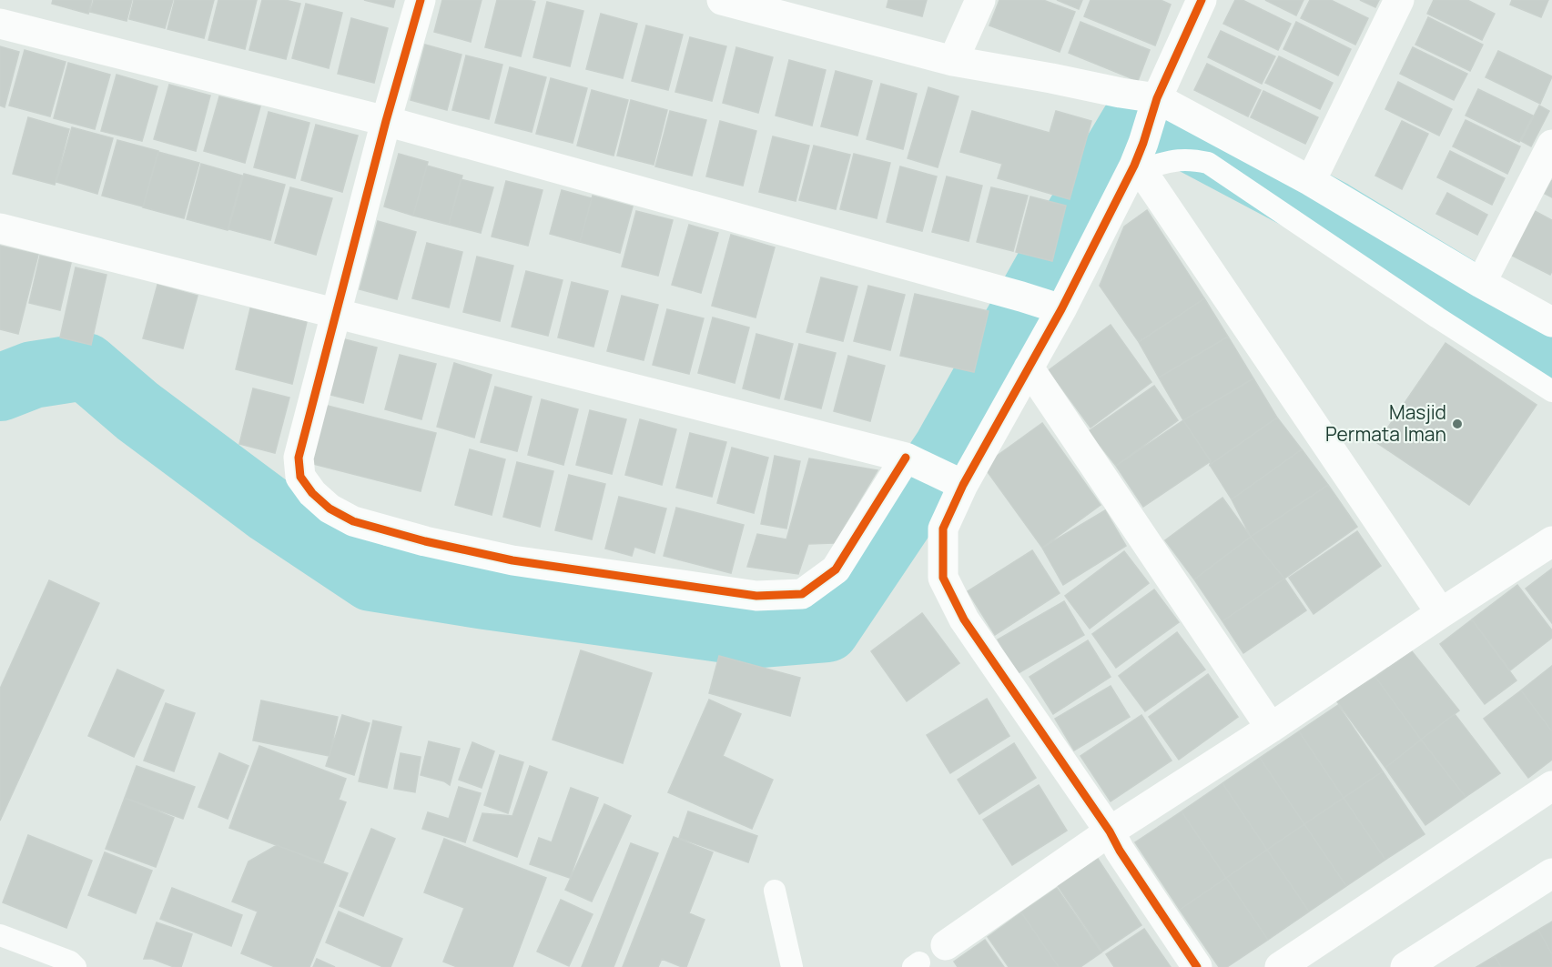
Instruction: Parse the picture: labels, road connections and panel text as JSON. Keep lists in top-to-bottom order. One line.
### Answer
{"places":["Masjid Permata Iman"]}
